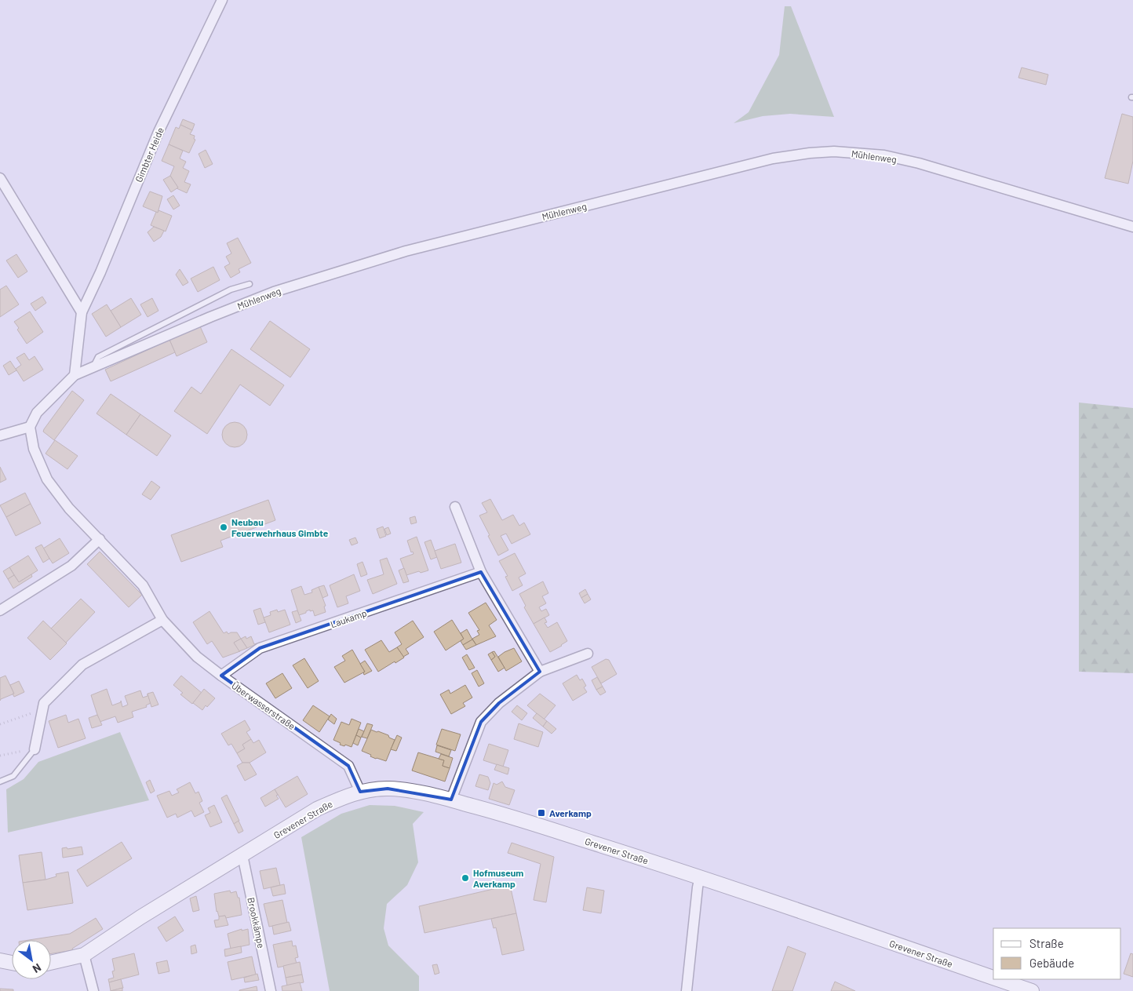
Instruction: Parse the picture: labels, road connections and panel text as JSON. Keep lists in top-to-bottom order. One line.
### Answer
{"streets":{"street":["Gimbter Heide","Mühlenweg","Laukamp","Überwasserstraße","Grevener Straße","Brookkämpe"]},"crossings":[["Gimbter Heide","Mühlenweg"],["Mühlenweg","Überwasserstraße"],["Laukamp","Überwasserstraße"],["Überwasserstraße","Grevener Straße"],["Grevener Straße","Brookkämpe"]],"places":{"other":["Neubau Feuerwehrhaus Gimbte","Hofmuseum Averkamp"],"transit":["Averkamp"]},"legend":["Straße","Gebäude"],"north":"bottom right"}
